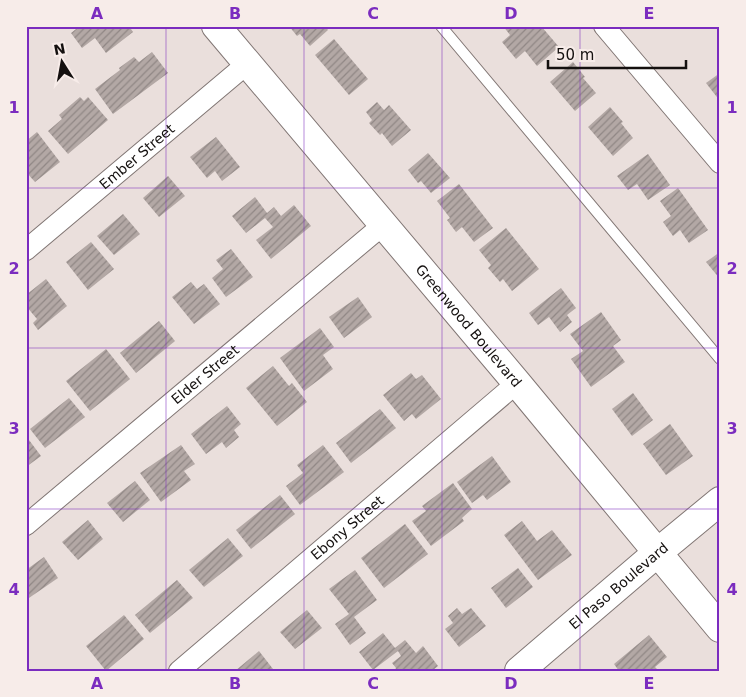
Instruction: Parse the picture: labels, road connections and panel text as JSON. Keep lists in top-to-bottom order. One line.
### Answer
{"streets":{"street":["Ember Street","Greenwood Boulevard","Elder Street","Ebony Street","El Paso Boulevard"]},"crossings":[["Ember Street","Greenwood Boulevard"],["Greenwood Boulevard","Elder Street"],["Greenwood Boulevard","Ebony Street"],["Greenwood Boulevard","El Paso Boulevard"]],"scale_bar":"50 m","north":"top","grid":{"columns":["A","B","C","D","E"],"rows":["1","2","3","4"]}}
